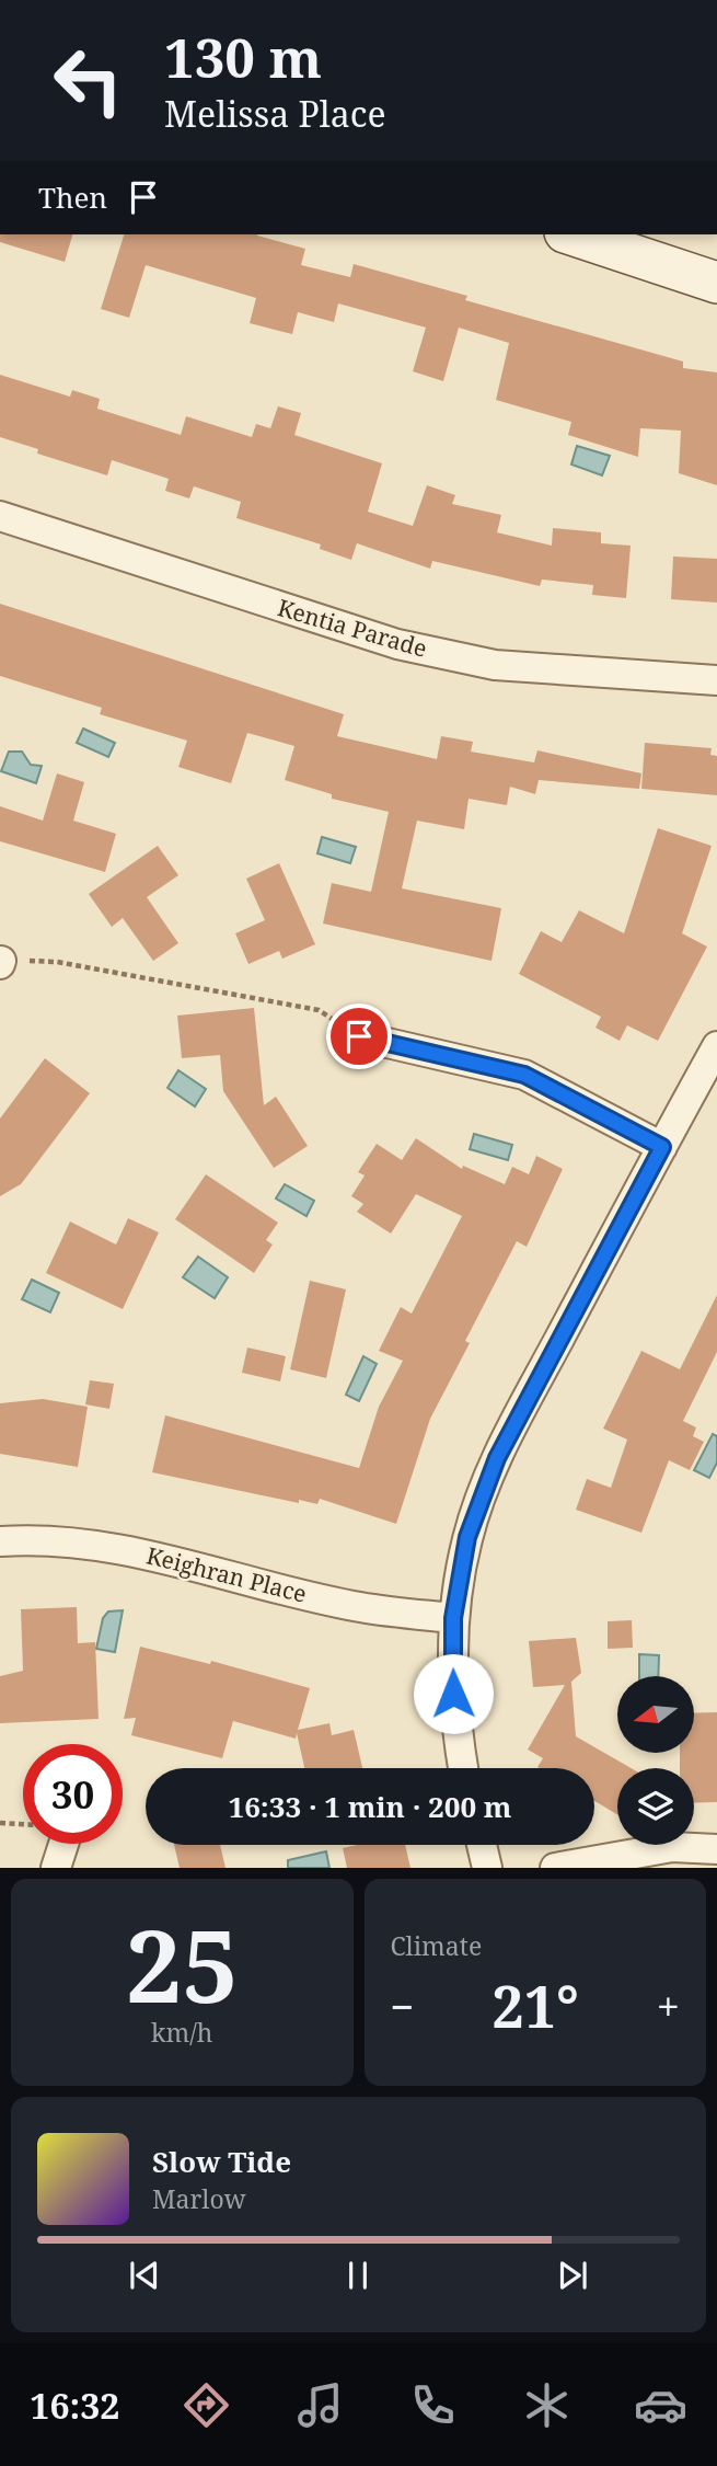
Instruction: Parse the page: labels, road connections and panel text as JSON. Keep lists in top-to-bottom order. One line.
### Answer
{"streets":{"street":["Kentia Parade","Keighran Place"]},"north":"left","page":{"turn":["130 m","Melissa Place"],"then":"Then","limit":"30","trip":"16:33 · 1 min · 200 m","tile":[["25","km/h"],"Climate"],"heat":["−","21°","+"],"song":["Slow Tide","Marlow"],"tabs":"16:32"}}
